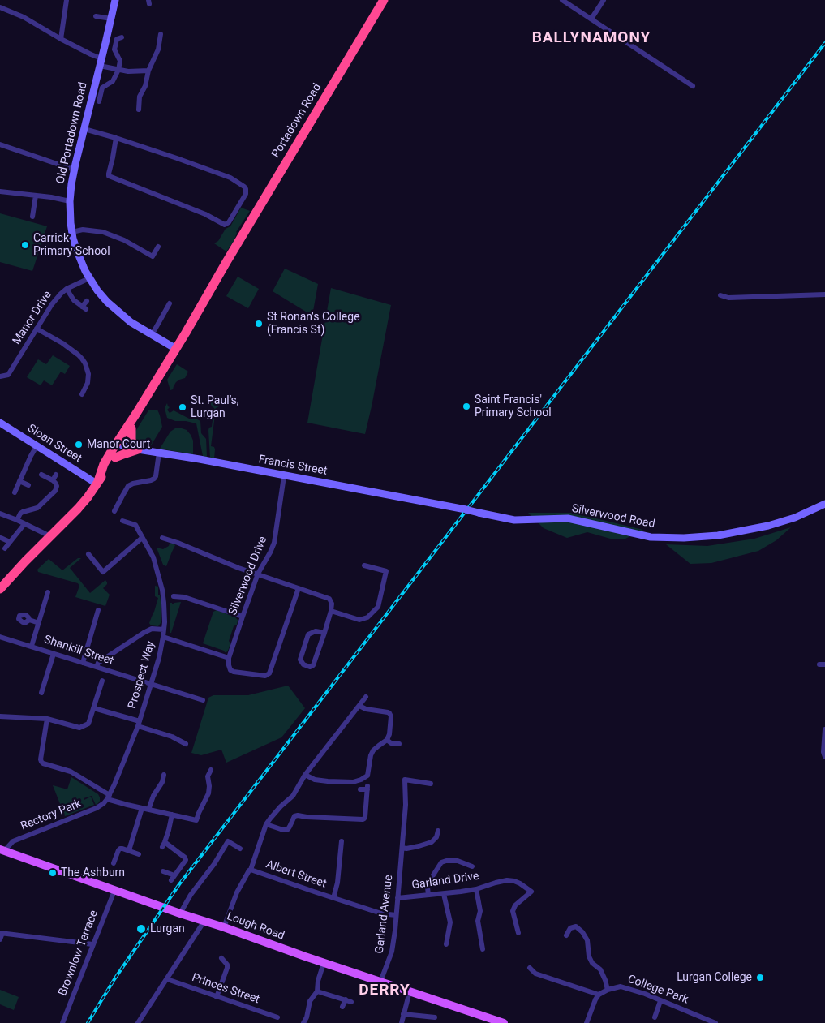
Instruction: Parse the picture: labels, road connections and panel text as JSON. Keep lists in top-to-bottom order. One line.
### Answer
{"streets":{"highway":["Portadown Road"],"main road":["Old Portadown Road","Sloan Street","Francis Street","Silverwood Road","Lough Road"],"street":["Manor Drive","Silverwood Drive","Shankill Street","Prospect Way","Rectory Park","Albert Street","Garland Drive","Garland Avenue","Brownlow Terrace","Princes Street","College Park"]},"crossings":[["Portadown Road","Old Portadown Road"],["Old Portadown Road","Manor Drive"],["Francis Street","Silverwood Road"],["Francis Street","Silverwood Drive"],["Shankill Street","Prospect Way"],["Prospect Way","Rectory Park"],["Rectory Park","Lough Road"],["Albert Street","Garland Avenue"],["Albert Street","Lough Road"],["Garland Drive","Garland Avenue"],["Garland Avenue","Lough Road"],["Lough Road","Brownlow Terrace"]],"districts":["BALLYNAMONY","DERRY"],"places":["Carrick Primary School","St Ronan's College (Francis St)","Saint Francis' Primary School","St. Paul’s, Lurgan","Manor Court","The Ashburn","Lurgan","Lurgan College"]}
